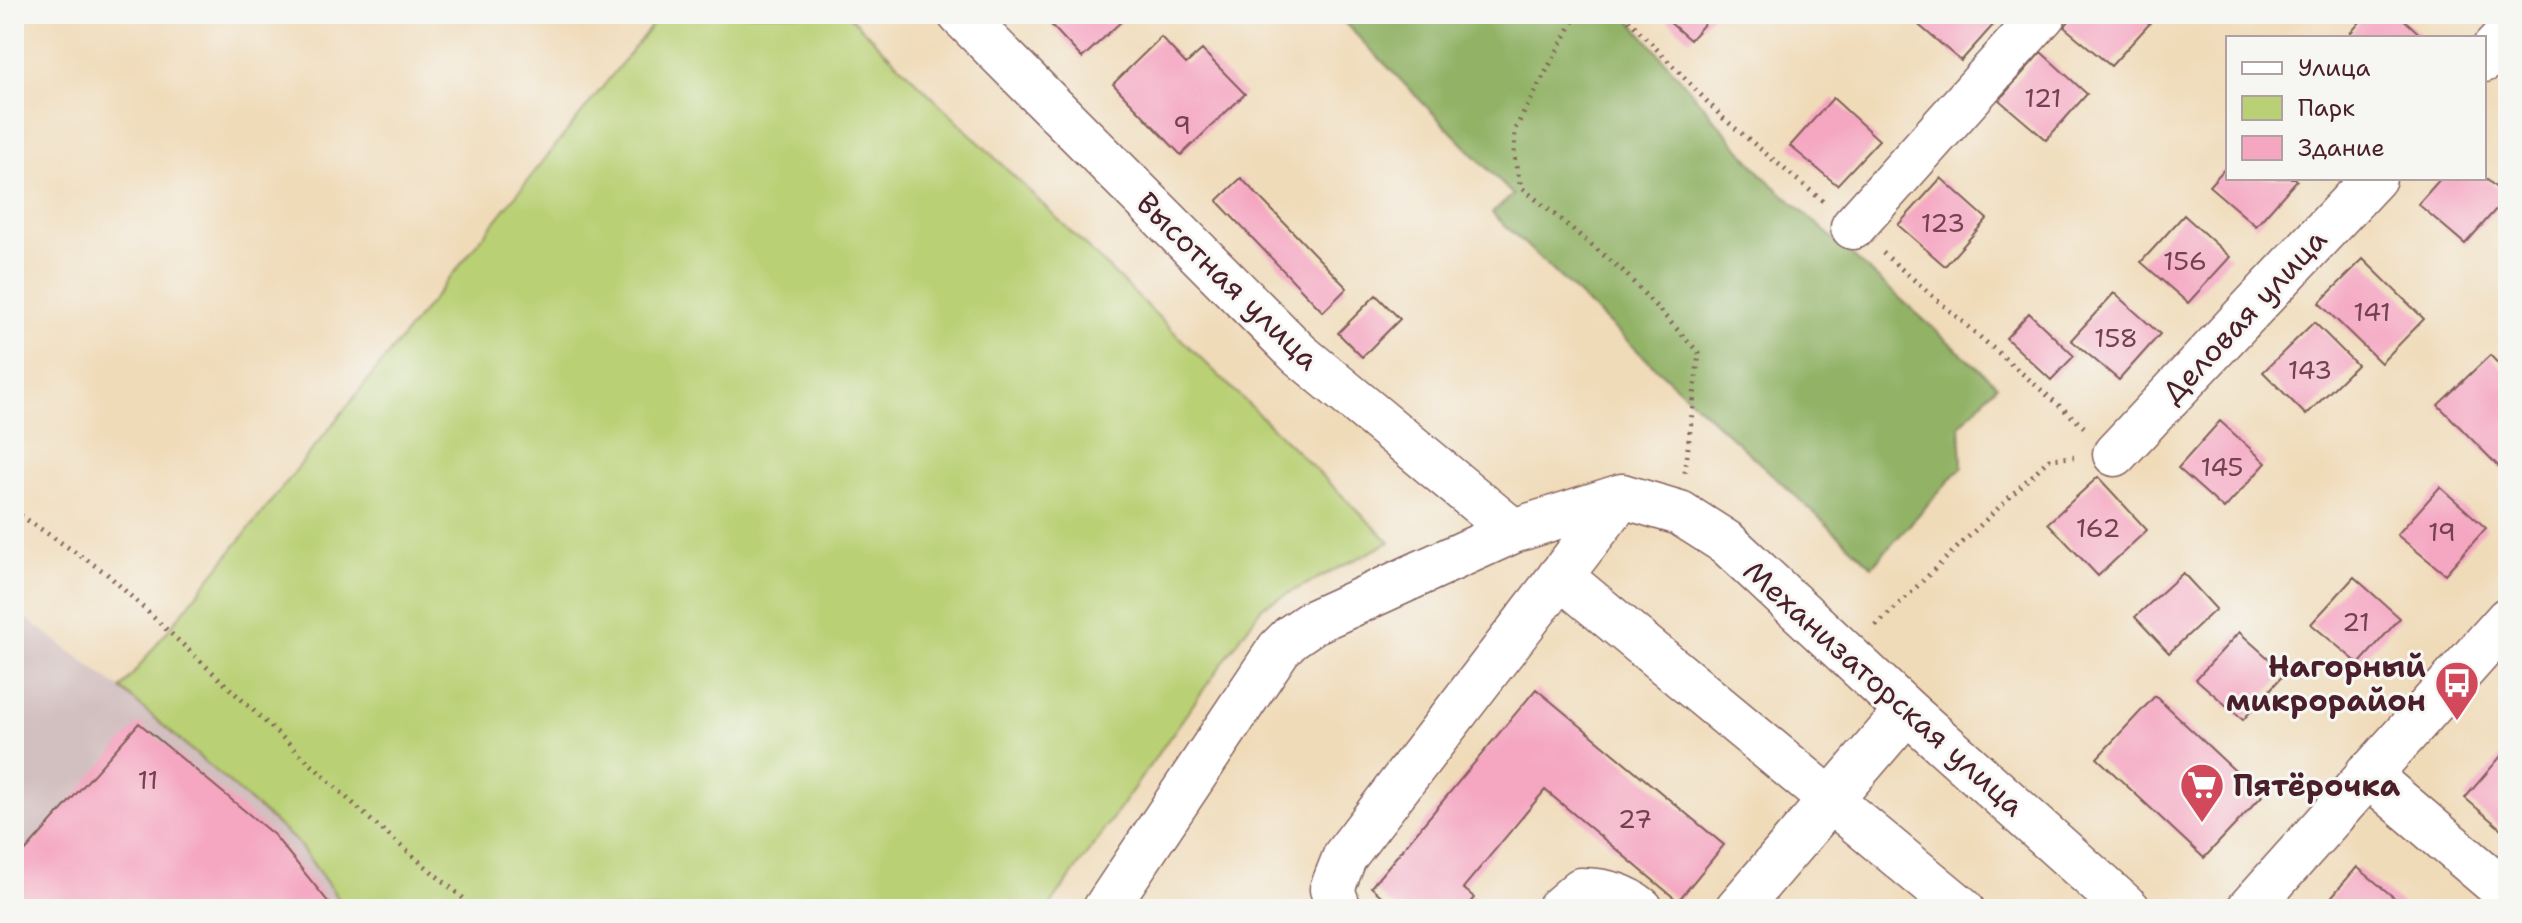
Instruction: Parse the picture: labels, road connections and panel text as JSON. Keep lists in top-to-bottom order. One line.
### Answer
{"streets":{"street":["Высотная улица","Деловая улица","Механизаторская улица"]},"places":{"bus stop":["Нагорный микрорайон"],"supermarket":["Пятёрочка"]},"house_numbers":["121","9","123","156","141","158","143","145","162","19","21","11","27"],"legend":["Улица","Парк","Здание"]}
